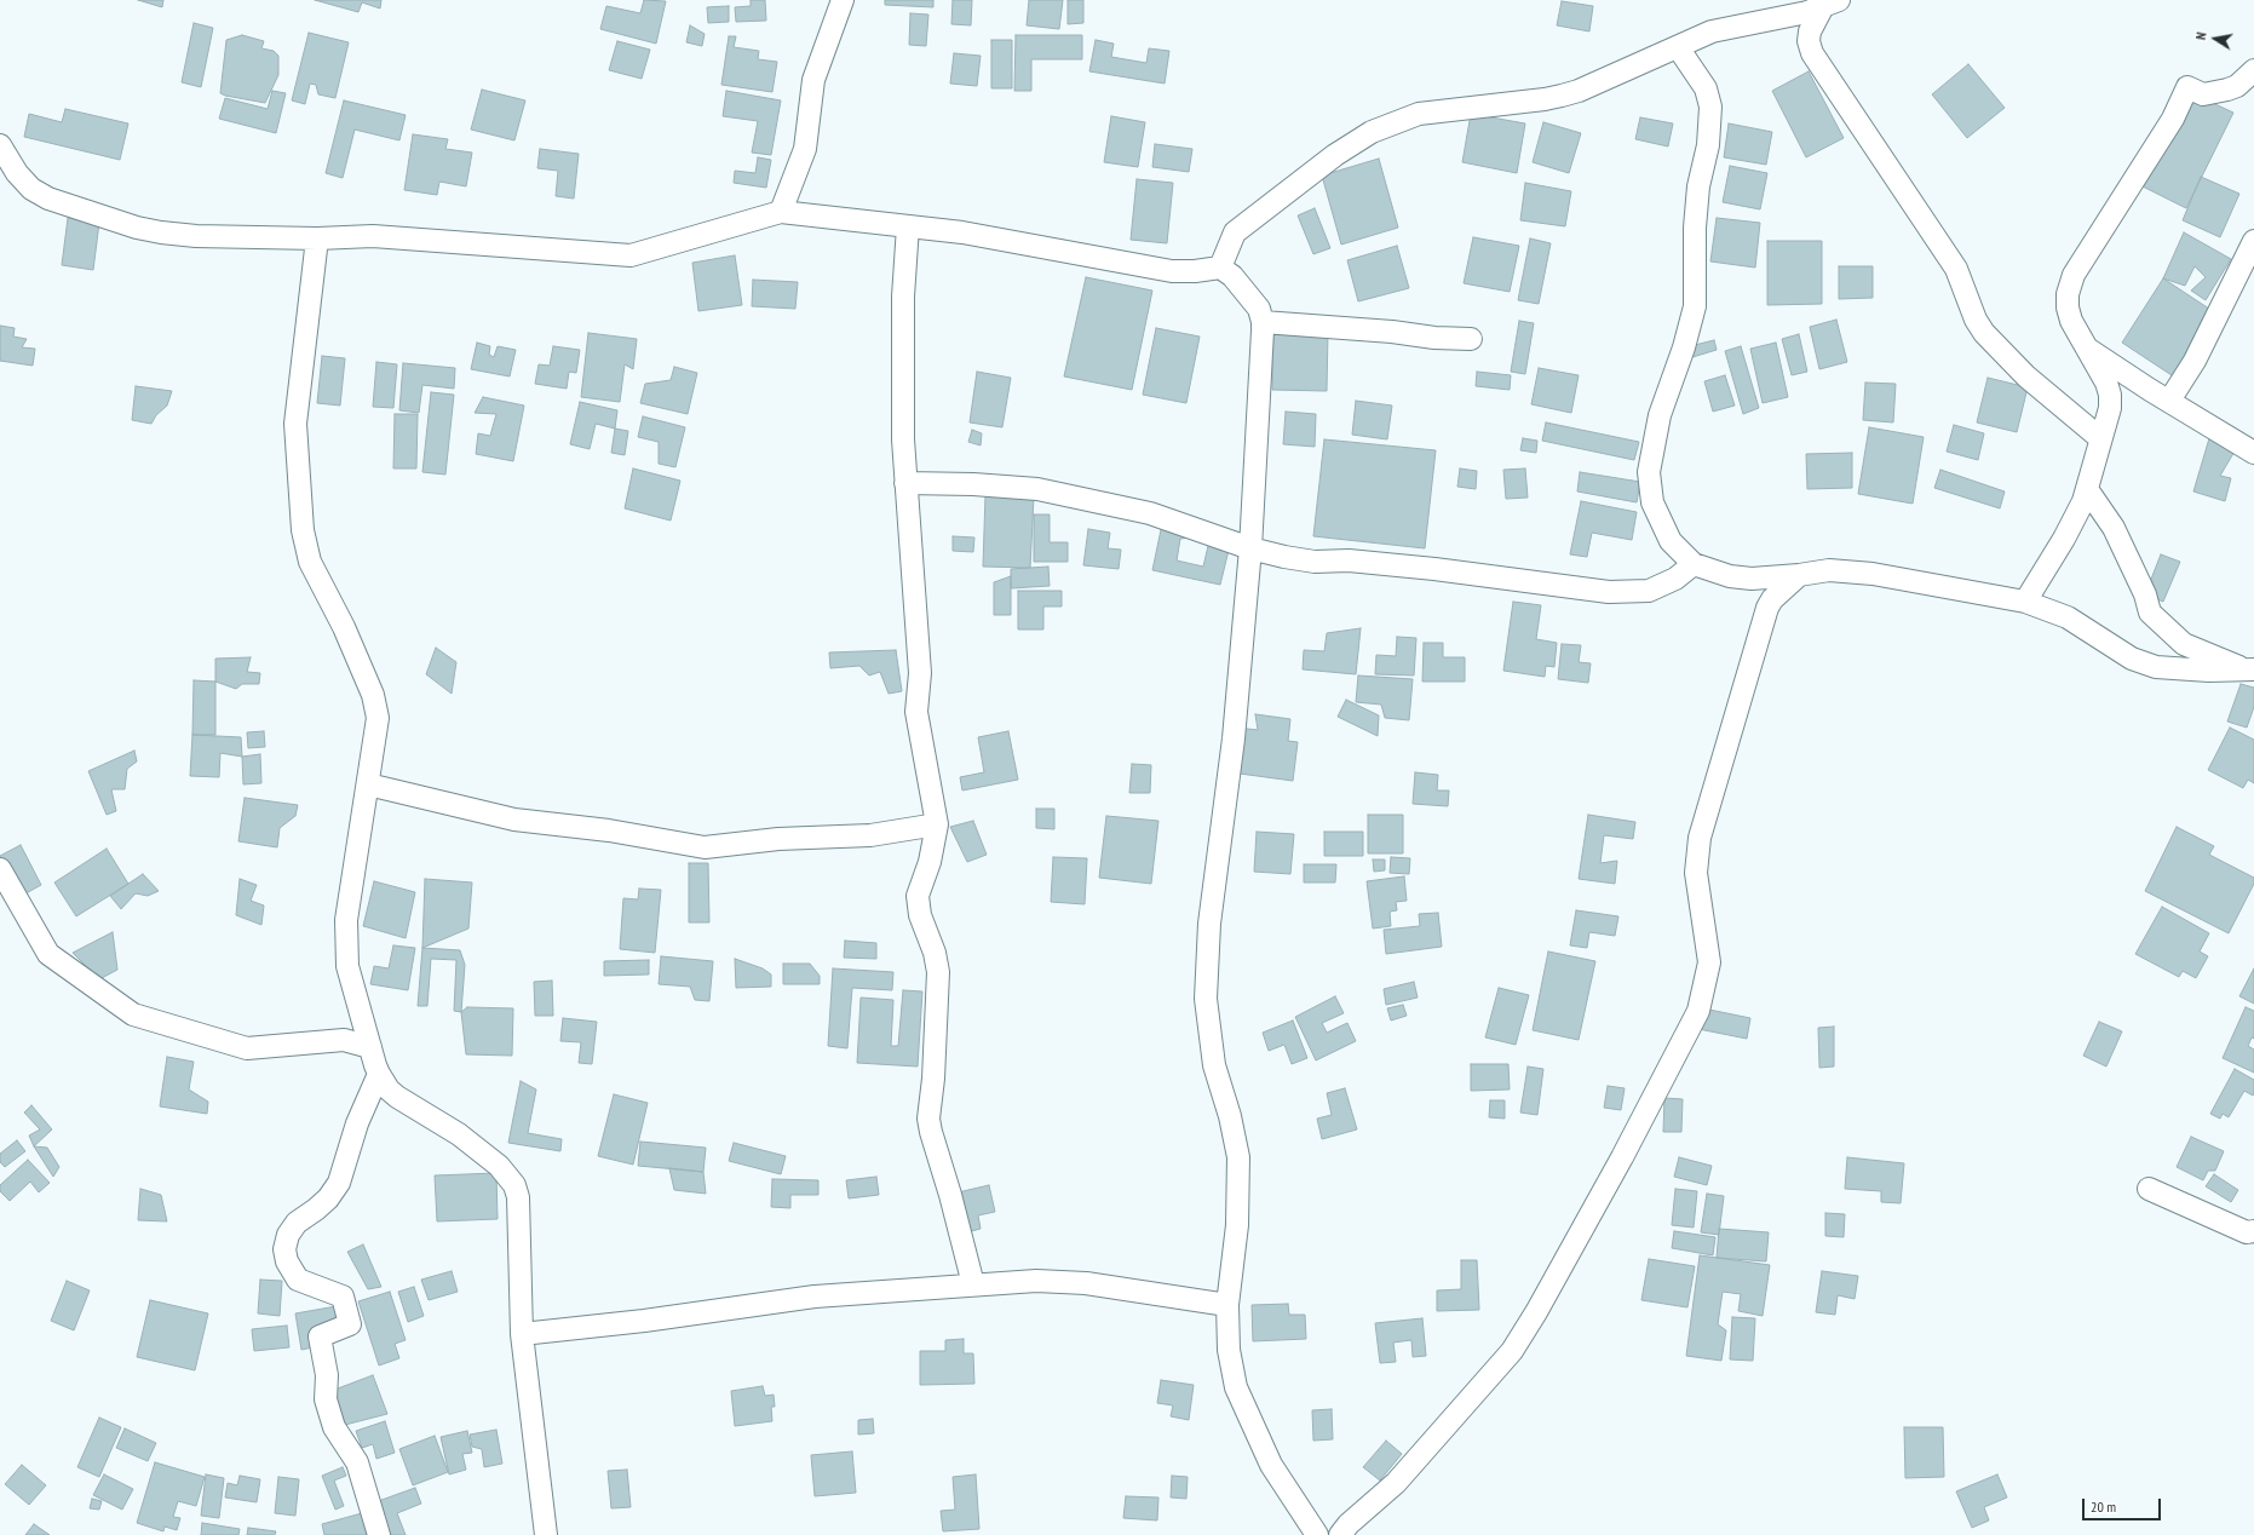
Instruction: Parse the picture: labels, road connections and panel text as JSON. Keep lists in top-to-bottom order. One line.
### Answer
{"scale_bar":"20 m","north":"left"}
